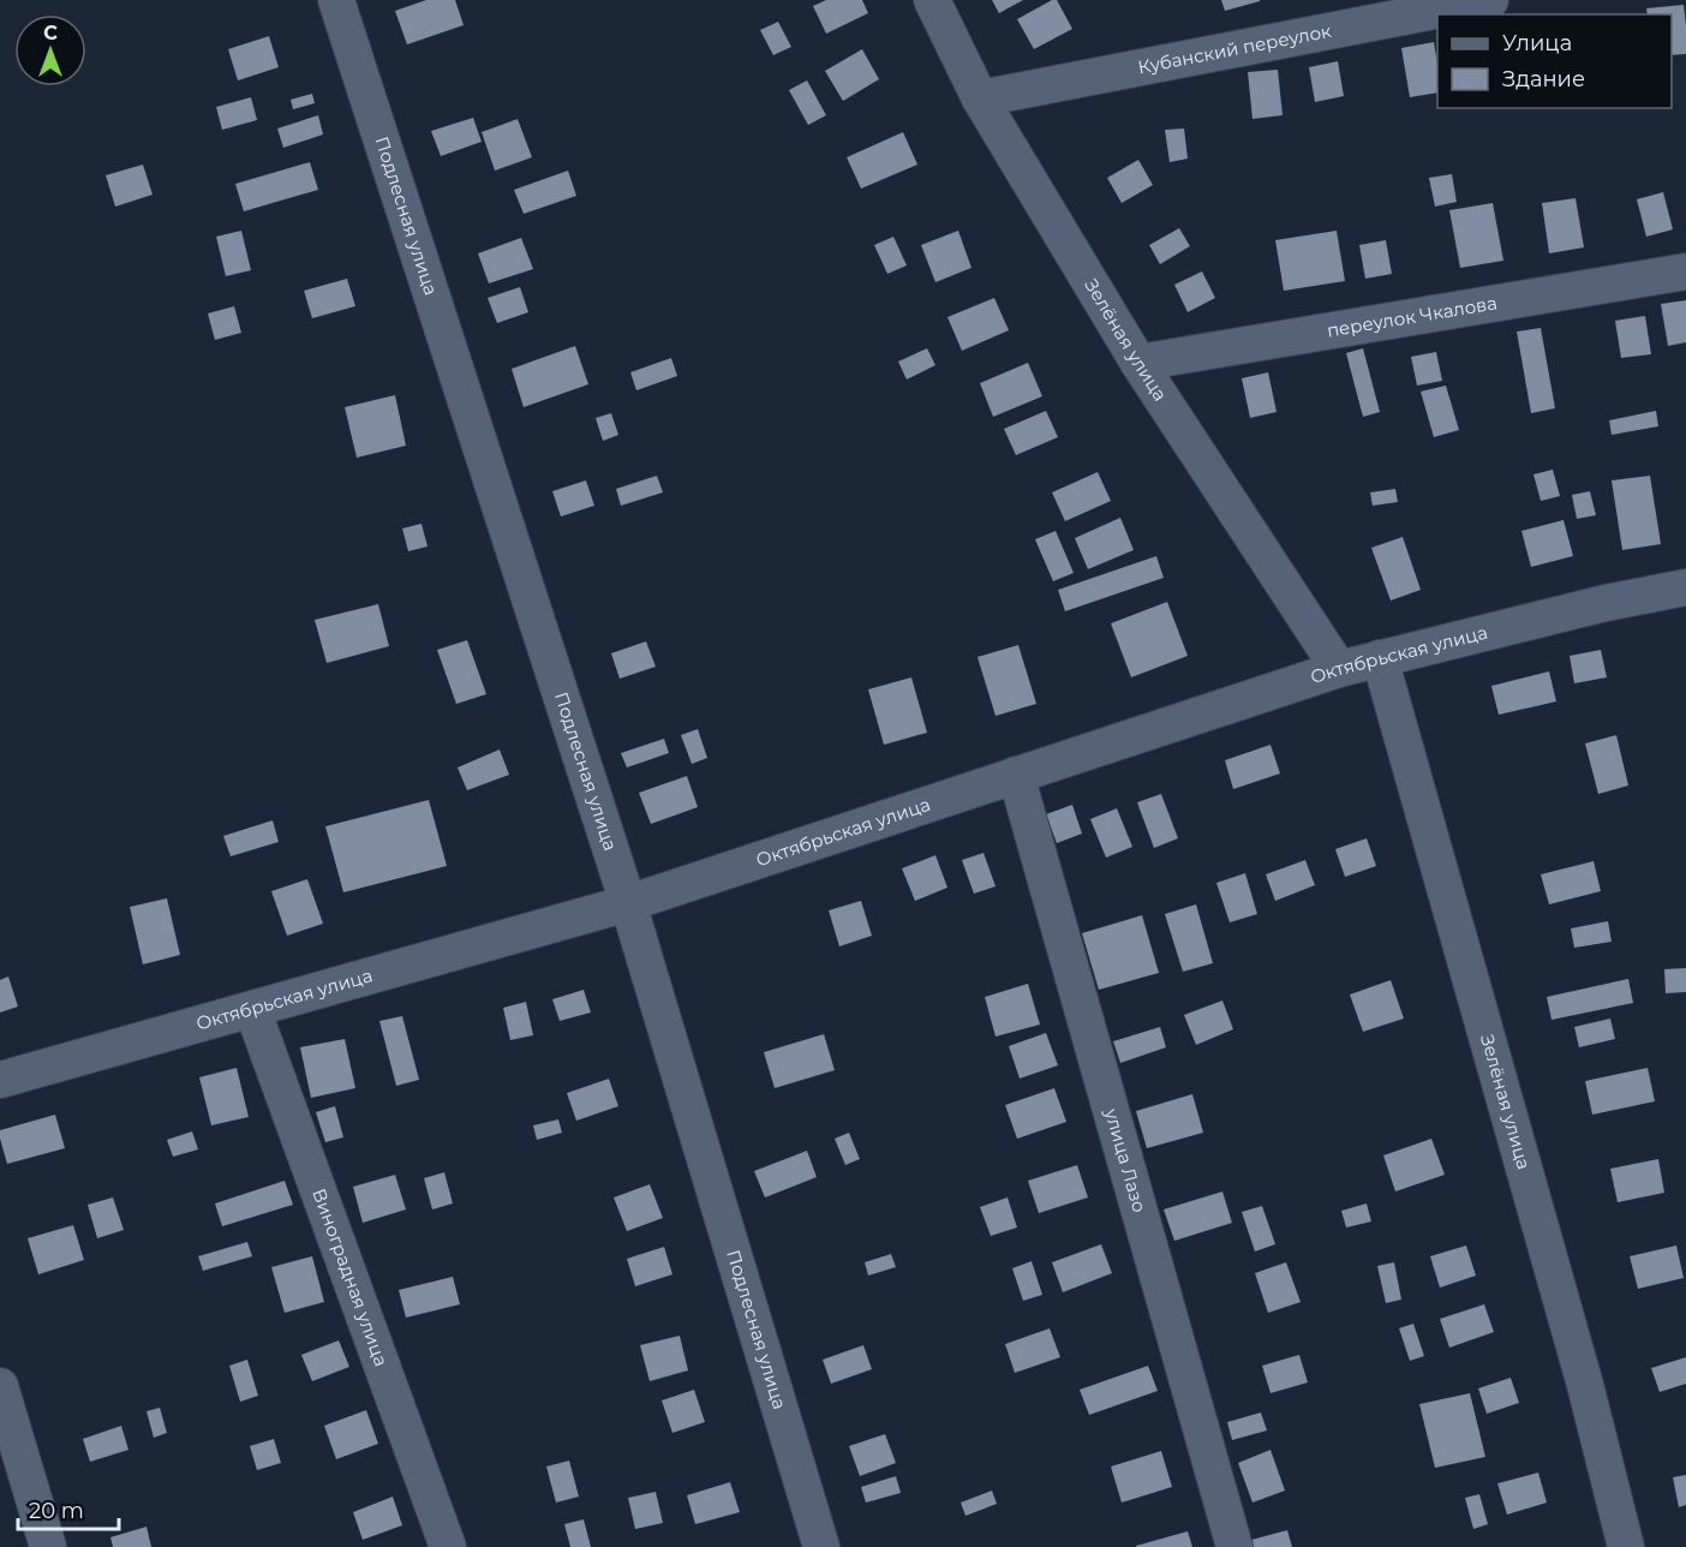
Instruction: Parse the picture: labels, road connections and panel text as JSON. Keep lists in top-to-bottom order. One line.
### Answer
{"streets":{"street":["Кубанский переулок","Подлесная улица","переулок Чкалова","Зелёная улица","Октябрьская улица","улица Лазо","Виноградная улица"]},"crossings":[["Кубанский переулок","Зелёная улица"],["Подлесная улица","Октябрьская улица"],["переулок Чкалова","Зелёная улица"],["Зелёная улица","Октябрьская улица"],["Октябрьская улица","улица Лазо"],["Октябрьская улица","Виноградная улица"]],"legend":["Улица","Здание"],"scale_bar":"20 m","north":"top"}
